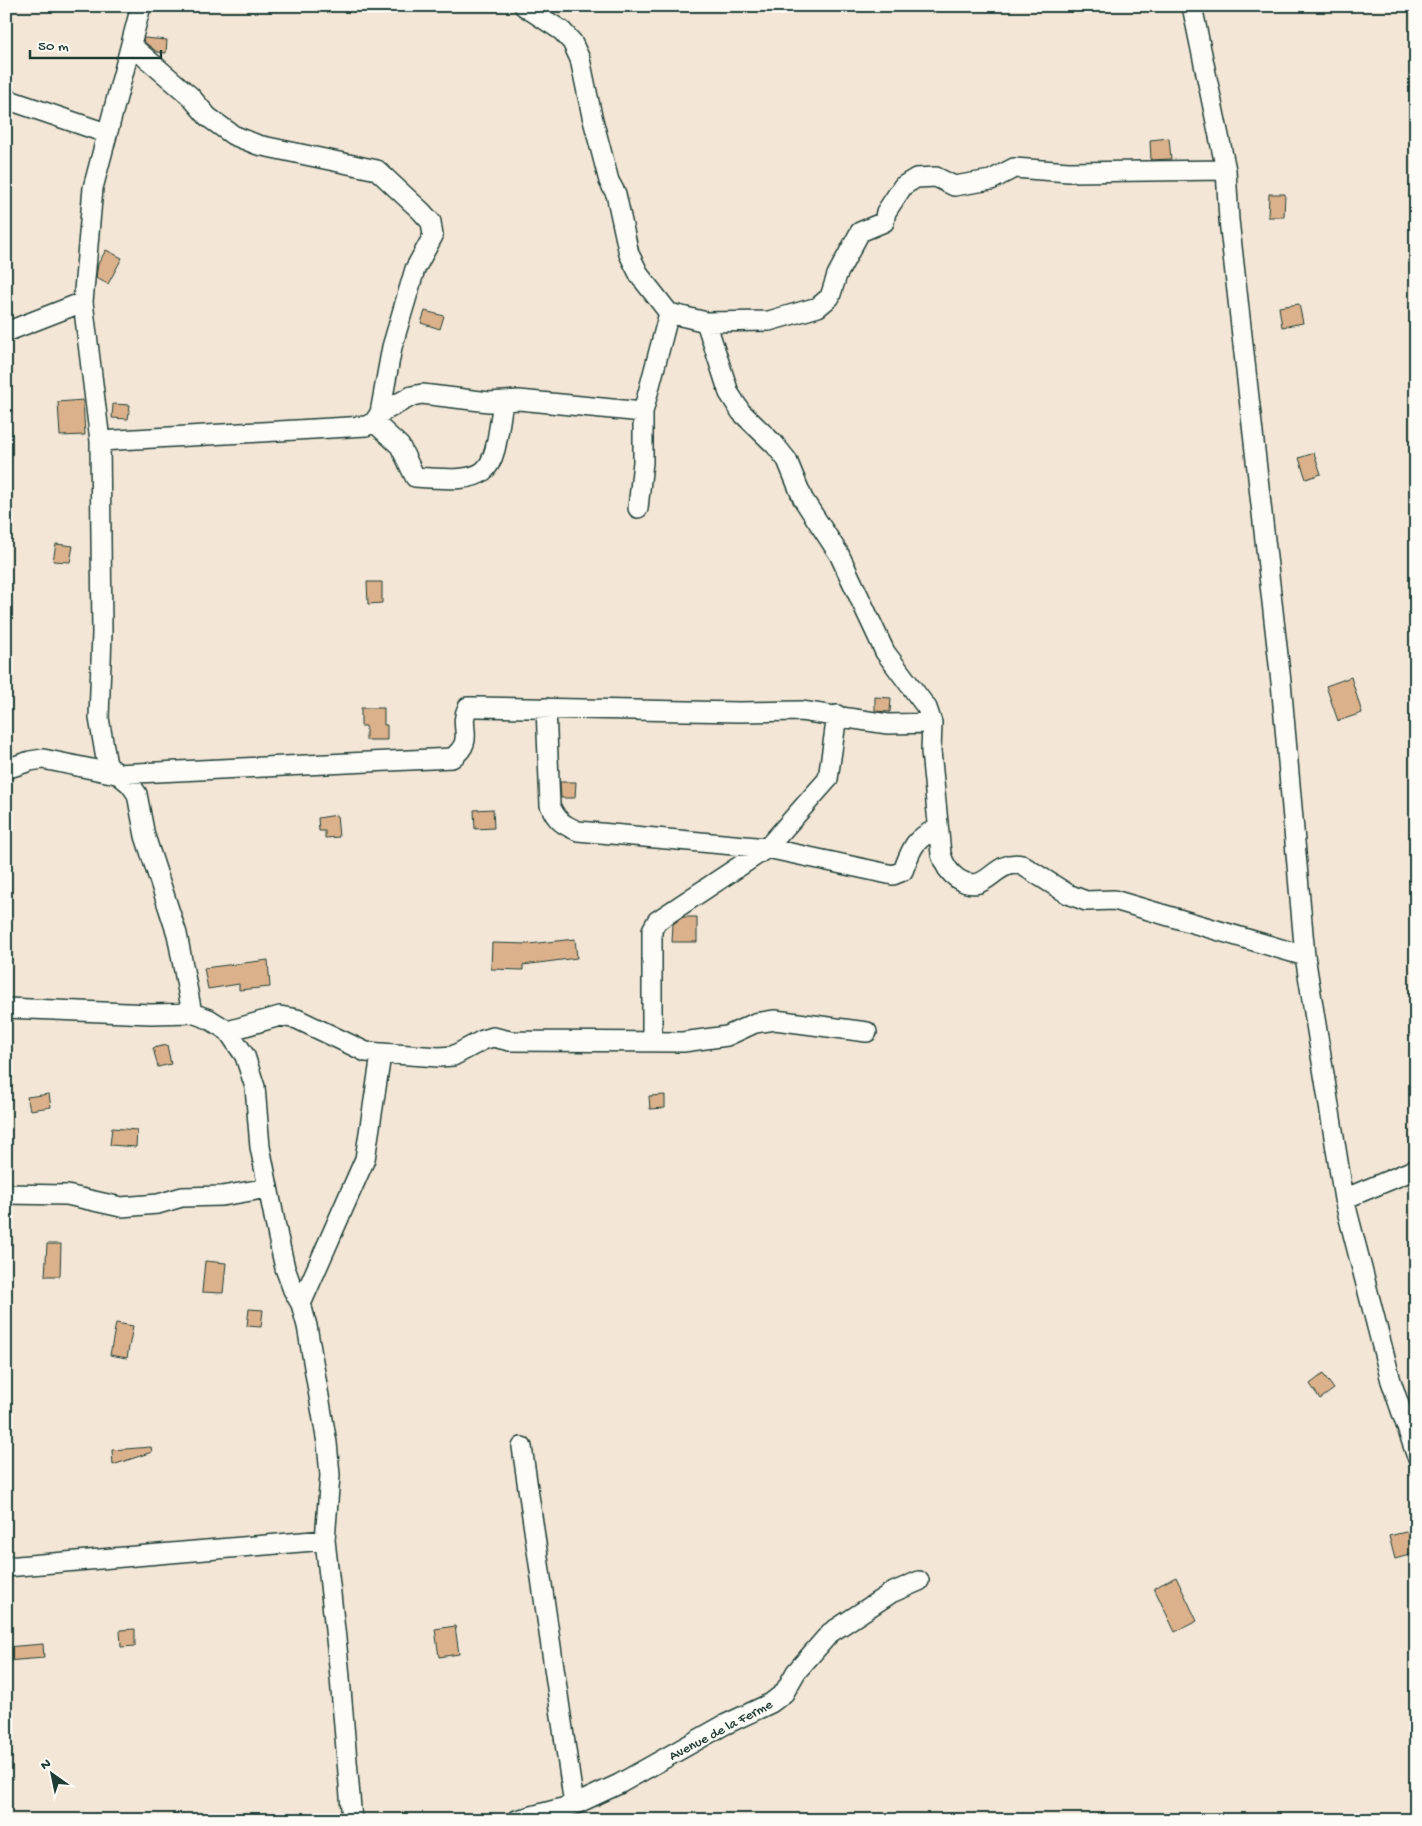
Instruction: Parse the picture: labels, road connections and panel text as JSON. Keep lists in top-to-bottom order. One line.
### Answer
{"streets":{"street":["Avenue de la Ferme"]},"scale_bar":"50 m","north":"top left"}
